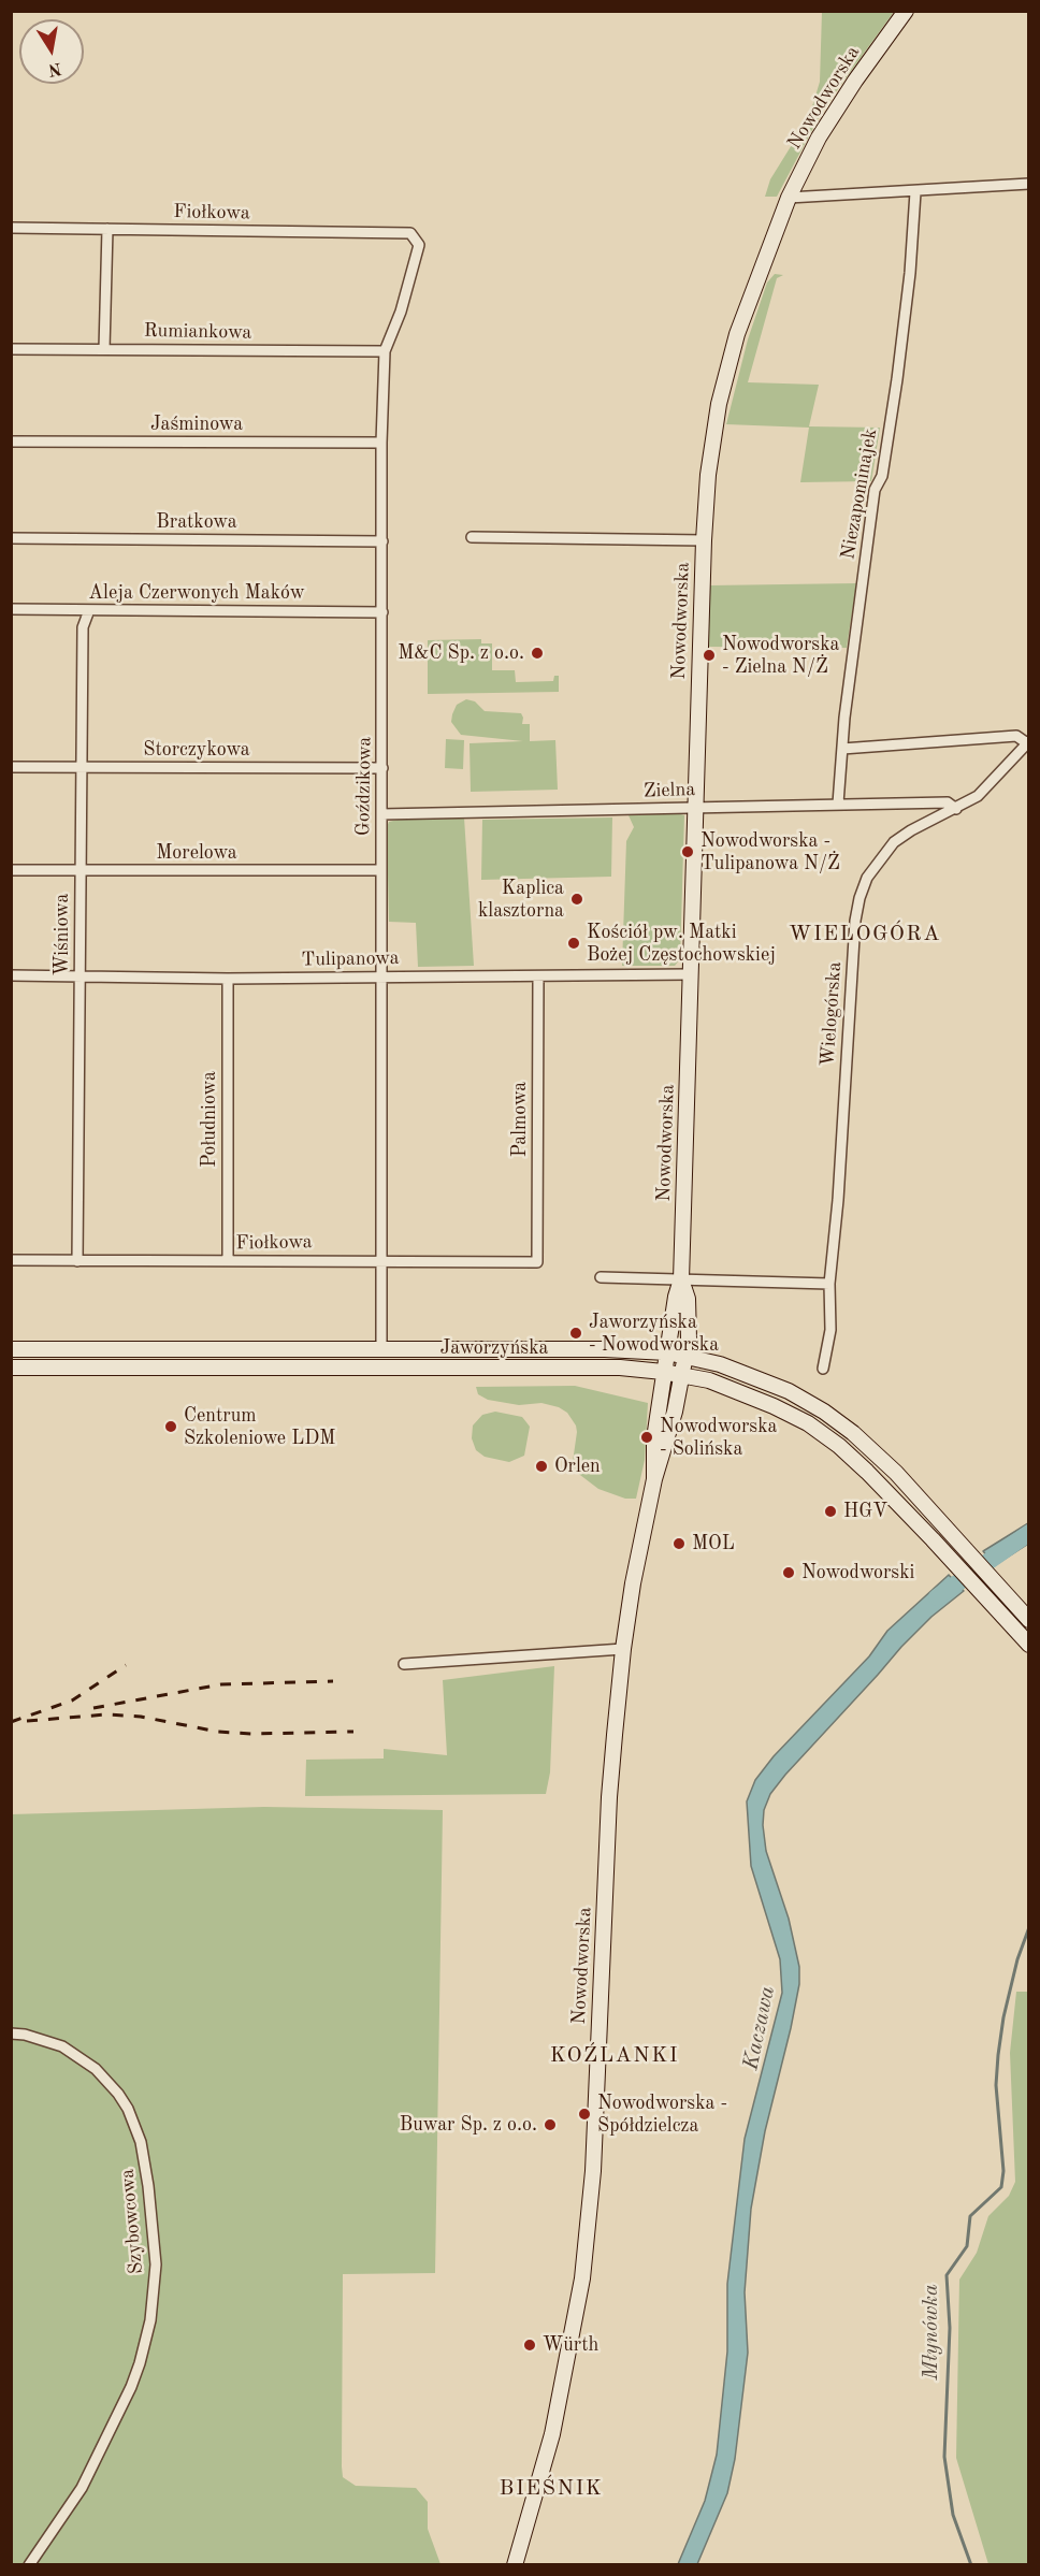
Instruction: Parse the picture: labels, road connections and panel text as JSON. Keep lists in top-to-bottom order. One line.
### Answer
{"streets":{"street":["Nowodworska","Fiołkowa","Rumiankowa","Jaśminowa","Niezapominajek","Bratkowa","Aleja Czerwonych Maków","Storczykowa","Goździkowa","Zielna","Morelowa","Wiśniowa","Tulipanowa","Wielogórska","Południowa","Palmowa","Jaworzyńska","Szybowcowa"]},"crossings":[["Nowodworska","Zielna"],["Nowodworska","Tulipanowa"],["Nowodworska","Jaworzyńska"],["Fiołkowa","Goździkowa"],["Fiołkowa","Wiśniowa"],["Fiołkowa","Południowa"],["Fiołkowa","Palmowa"],["Rumiankowa","Goździkowa"],["Jaśminowa","Goździkowa"],["Niezapominajek","Zielna"],["Bratkowa","Goździkowa"],["Aleja Czerwonych Maków","Goździkowa"],["Aleja Czerwonych Maków","Wiśniowa"],["Storczykowa","Goździkowa"],["Storczykowa","Wiśniowa"],["Goździkowa","Zielna"],["Goździkowa","Morelowa"],["Goździkowa","Tulipanowa"],["Goździkowa","Jaworzyńska"],["Zielna","Wielogórska"],["Morelowa","Wiśniowa"],["Wiśniowa","Tulipanowa"],["Tulipanowa","Południowa"],["Tulipanowa","Palmowa"]],"districts":["WIELOGÓRA","KOŹLANKI","BIEŚNIK"],"water":["Kaczawa","Młynówka"],"places":["M&C Sp. z o.o.","Nowodworska - Zielna N/Ż","Nowodworska - Tulipanowa N/Ż","Kaplica klasztorna","Kościół pw. Matki Bożej Częstochowskiej","Jaworzyńska - Nowodworska","Centrum Szkoleniowe LDM","Nowodworska - Solińska","Orlen","HGV","MOL","Nowodworski","Nowodworska - Spółdzielcza","Buwar Sp. z o.o.","Würth"],"north":"bottom"}
